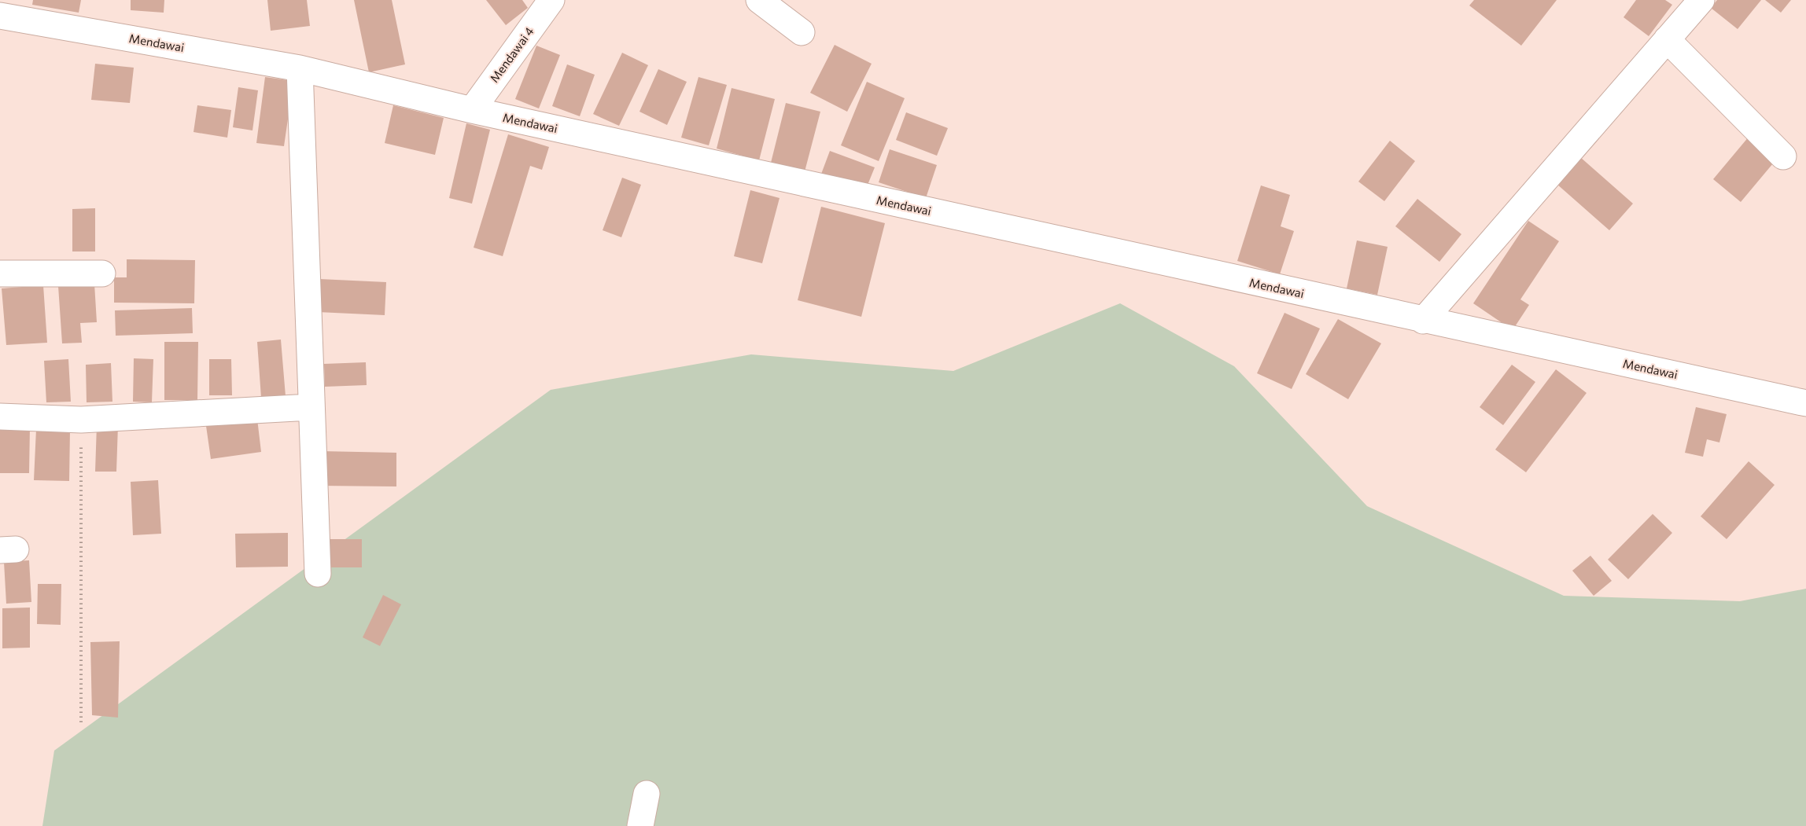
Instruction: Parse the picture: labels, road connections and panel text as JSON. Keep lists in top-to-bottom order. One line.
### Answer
{"streets":{"street":["Mendawai","Mendawai 4"]},"crossings":[["Mendawai","Mendawai 4"]]}
